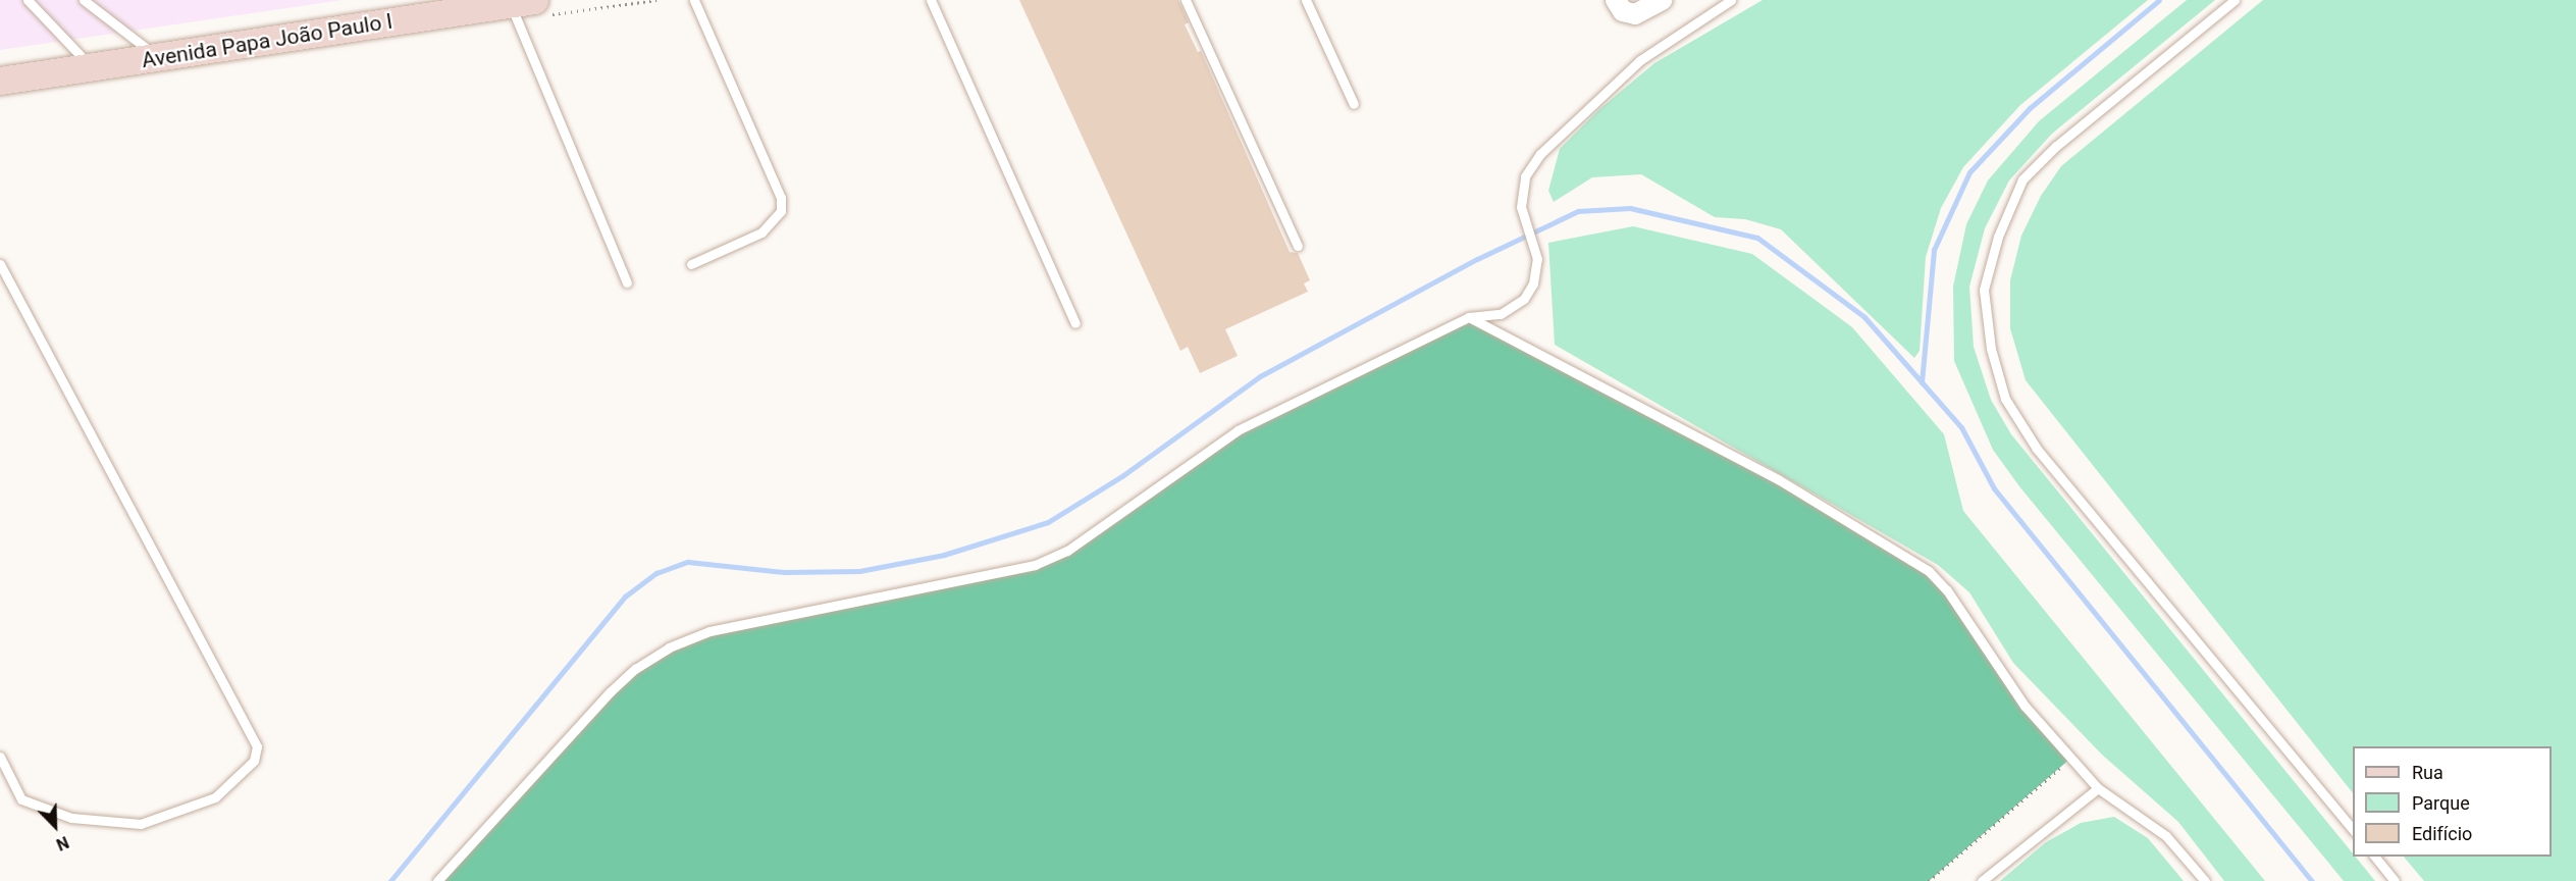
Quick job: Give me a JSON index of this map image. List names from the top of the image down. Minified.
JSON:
{"streets":{"main road":["Avenida Papa João Paulo I"]},"legend":["Rua","Parque","Edifício"],"north":"bottom right"}
